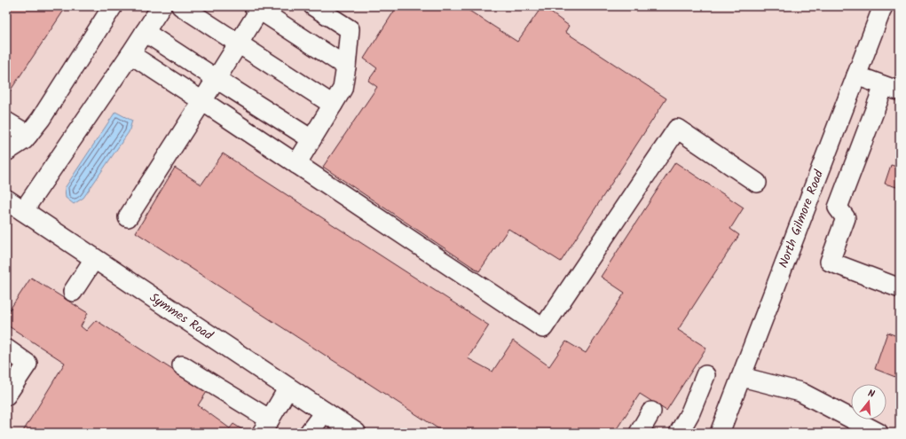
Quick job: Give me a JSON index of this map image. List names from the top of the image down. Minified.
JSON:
{"streets":{"main road":["Symmes Road"],"street":["North Gilmore Road"]},"north":"top"}
